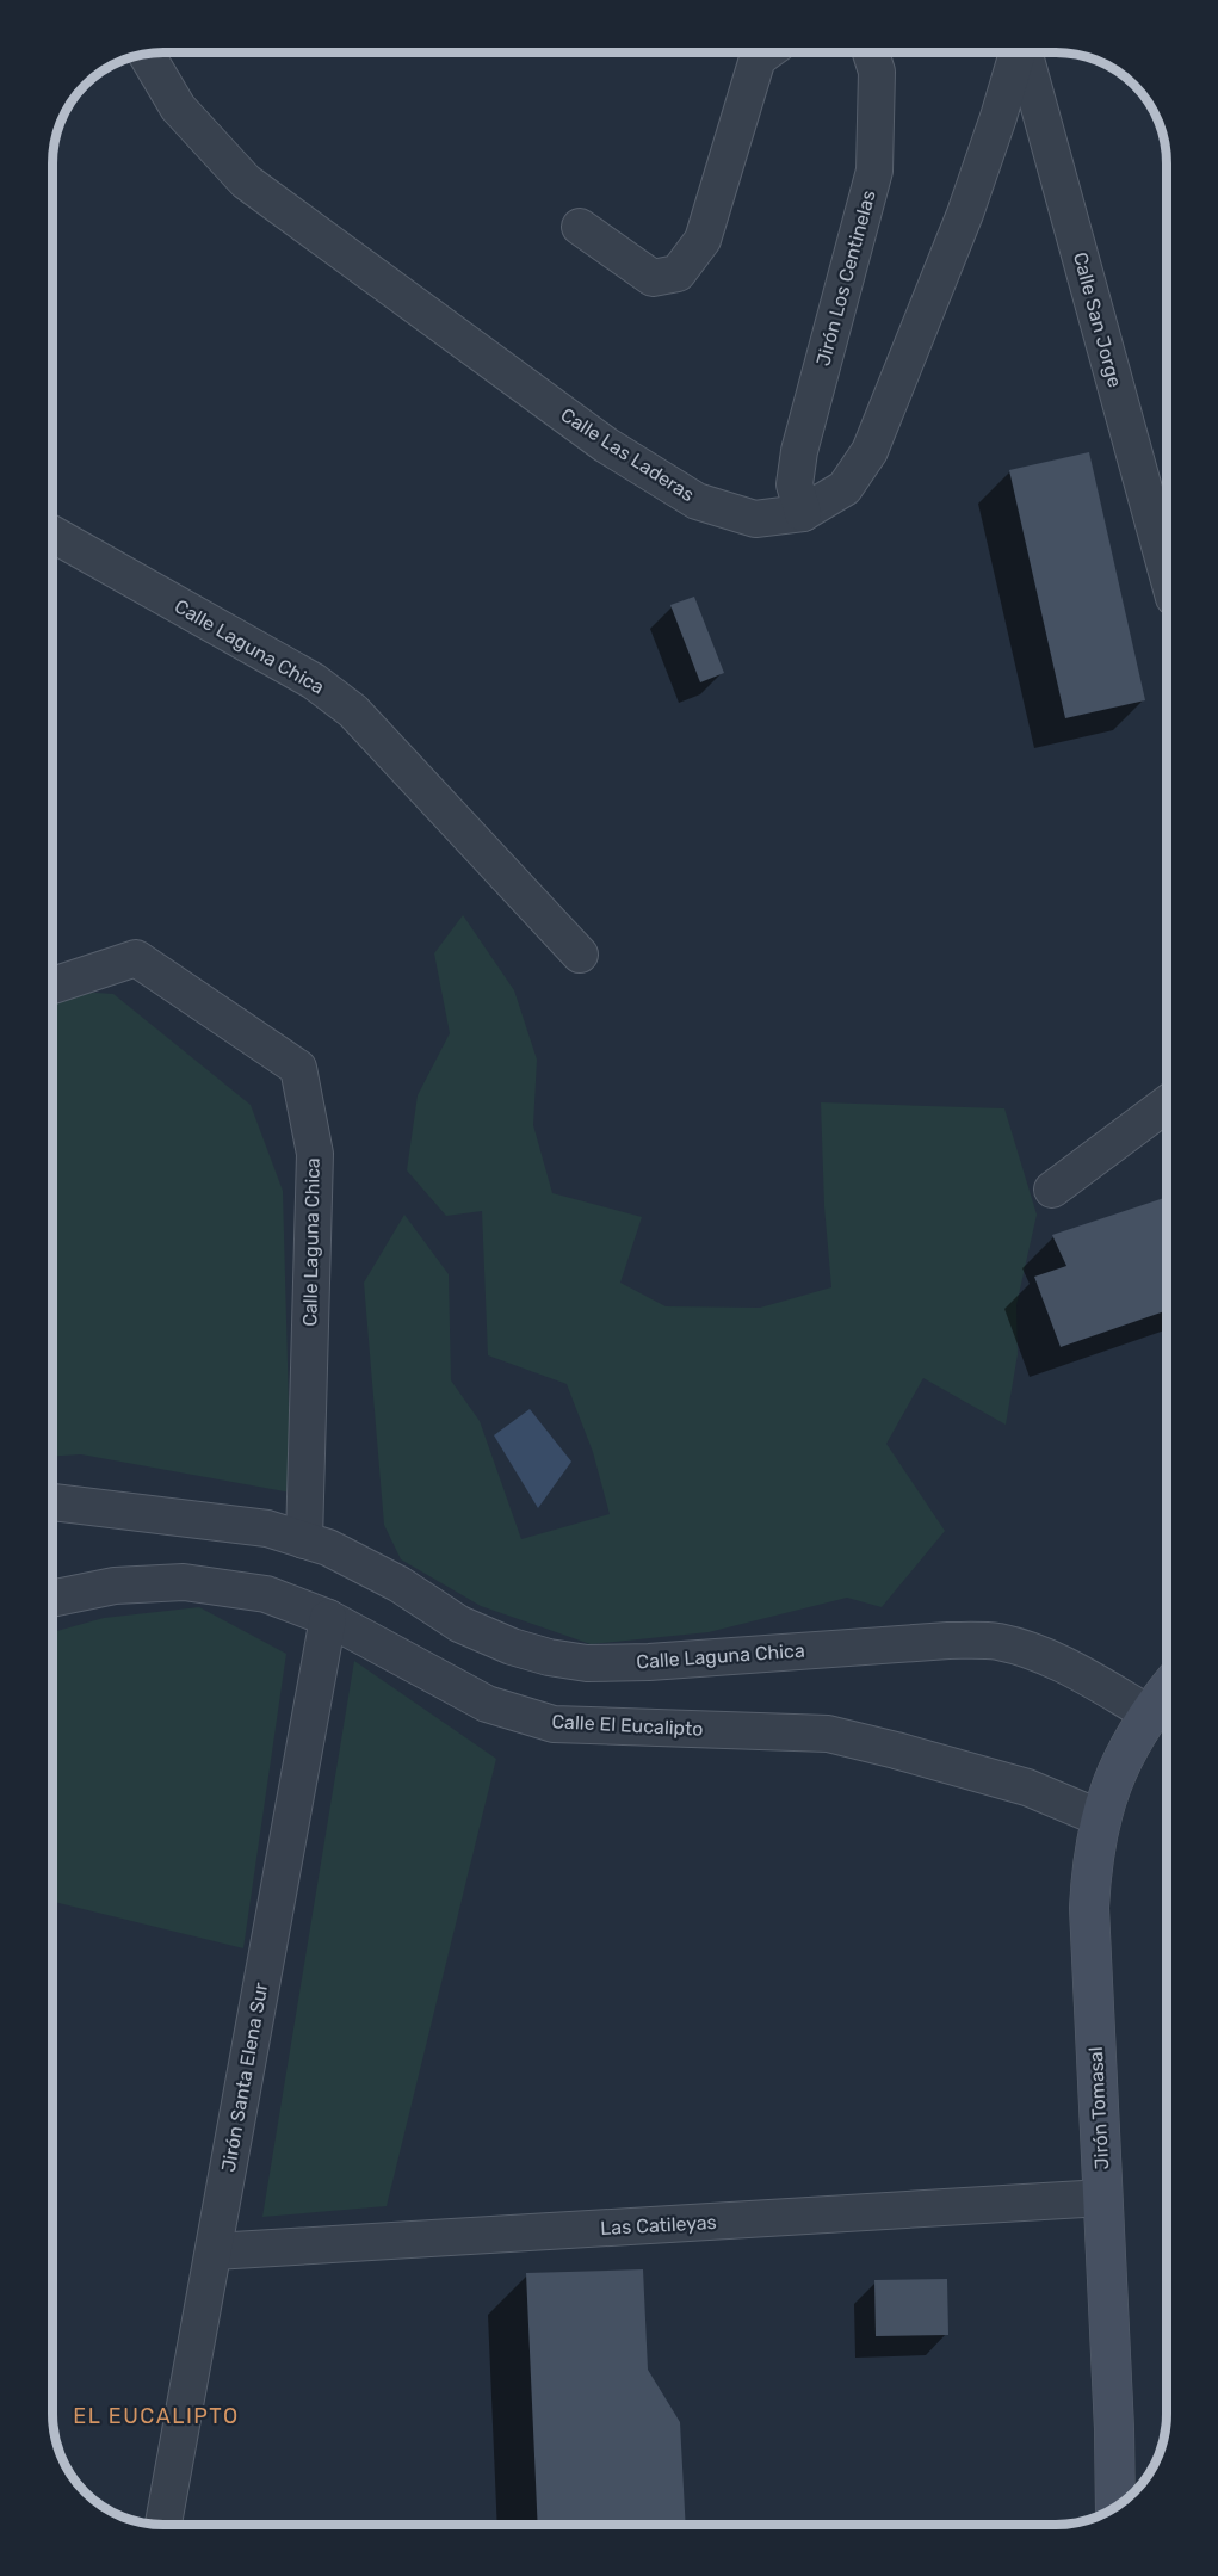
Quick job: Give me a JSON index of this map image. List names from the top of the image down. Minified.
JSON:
{"streets":{"street":["Jirón Los Centinelas","Calle San Jorge","Calle Las Laderas","Calle Laguna Chica","Calle El Eucalipto","Jirón Santa Elena Sur","Jirón Tomasal","Las Catileyas"]},"crossings":[["Jirón Los Centinelas","Calle Las Laderas"],["Calle Laguna Chica","Jirón Tomasal"],["Calle El Eucalipto","Jirón Santa Elena Sur"],["Calle El Eucalipto","Jirón Tomasal"],["Jirón Santa Elena Sur","Las Catileyas"],["Jirón Tomasal","Las Catileyas"]],"districts":["EL EUCALIPTO"]}
